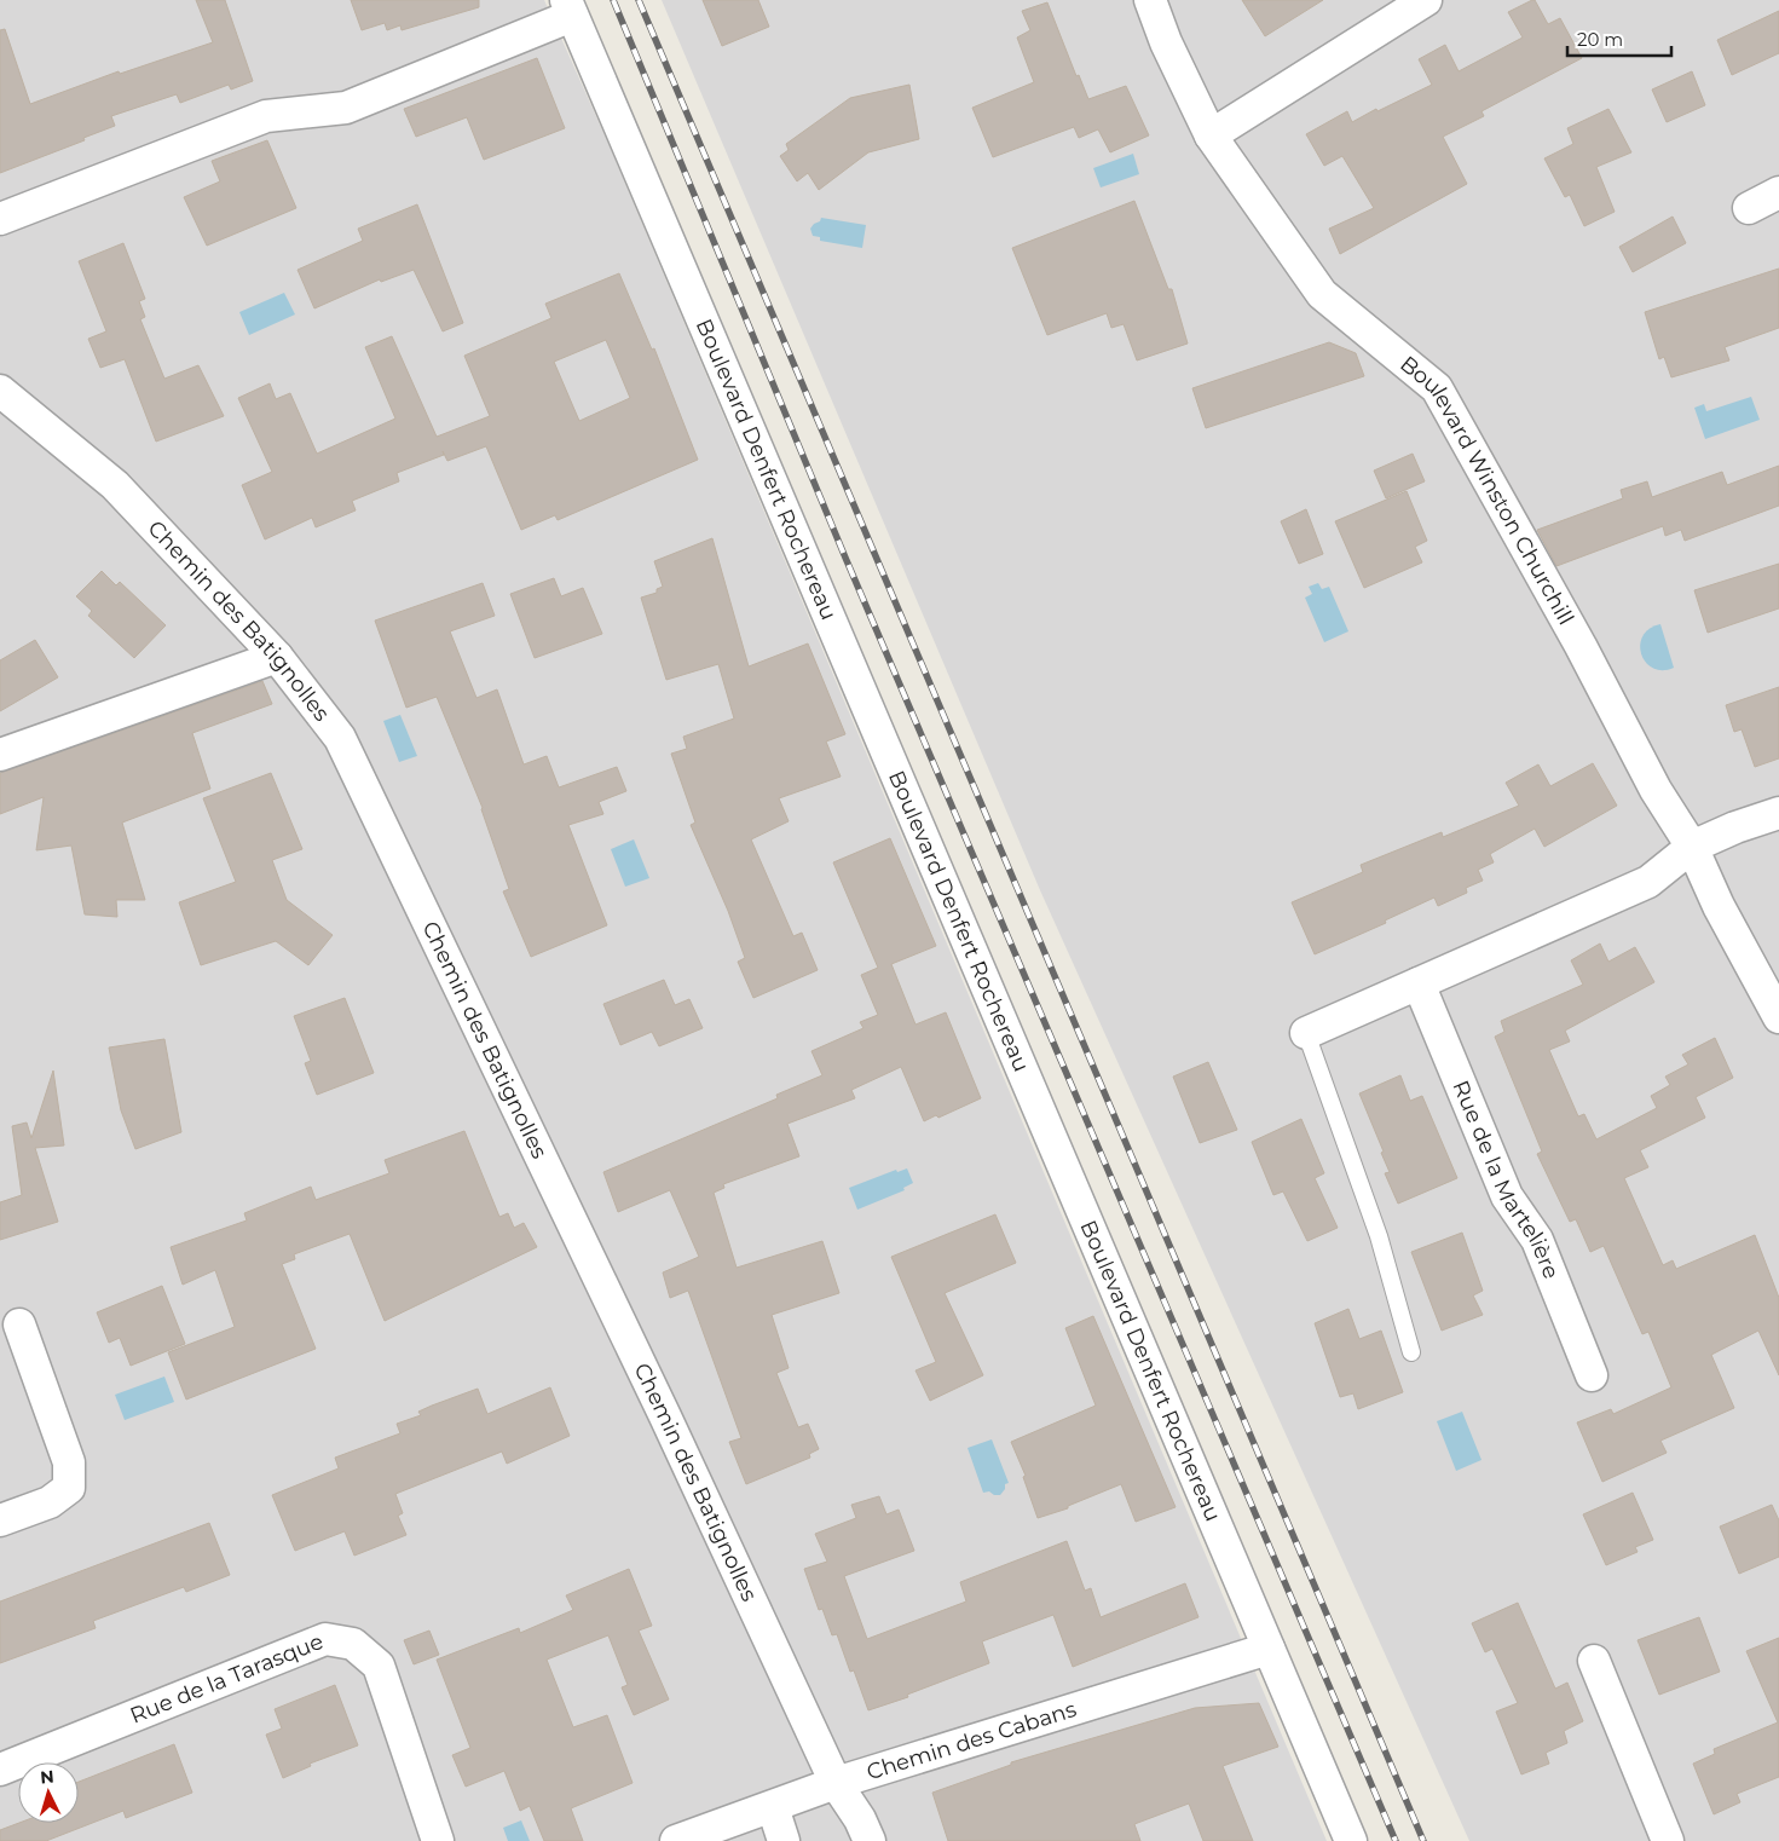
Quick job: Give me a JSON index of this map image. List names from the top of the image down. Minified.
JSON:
{"streets":{"street":["Boulevard Denfert Rochereau","Boulevard Winston Churchill","Chemin des Batignolles","Rue de la Martelière","Rue de la Tarasque","Chemin des Cabans"]},"crossings":[["Boulevard Denfert Rochereau","Chemin des Cabans"],["Chemin des Batignolles","Chemin des Cabans"]],"scale_bar":"20 m","north":"top"}
